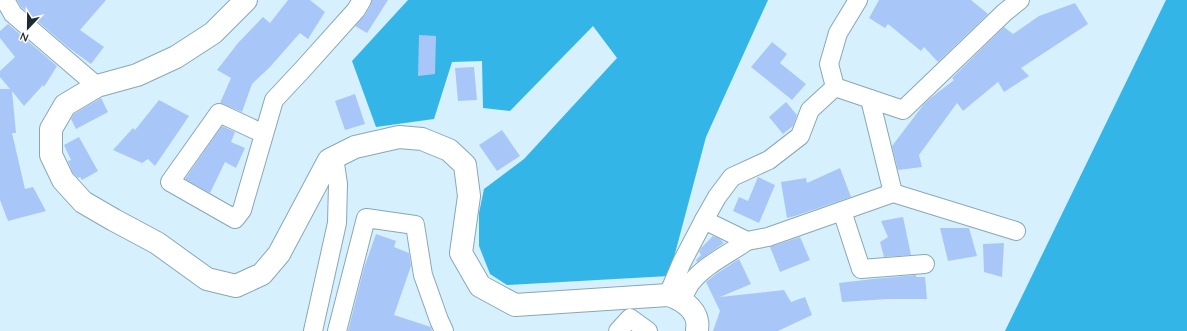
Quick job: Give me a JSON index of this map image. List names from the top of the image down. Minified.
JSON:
{"north":"bottom"}
